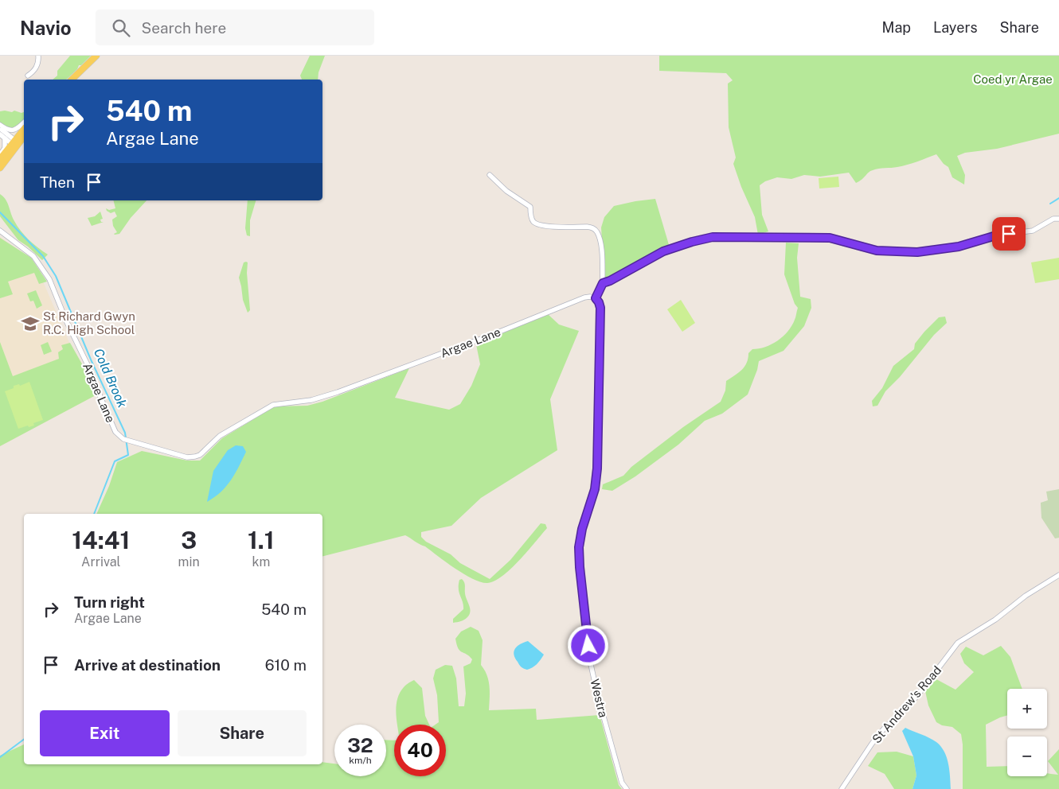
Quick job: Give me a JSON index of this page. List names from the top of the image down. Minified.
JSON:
{"streets":{"street":["Argae Lane","Westra","St Andrew's Road"]},"crossings":[["Argae Lane","Westra"]],"water":["Cold Brook"],"parks":["Coed yr Argae"],"places":{"school or university":["St Richard Gwyn R.C. High School"]},"page":{"header":"Navio","search":"Search here","nav":["Map","Layers","Share"],"turn":["540 m","Argae Lane"],"then":"Then","eta":["14:41","Arrival","3","min","1.1","km"],"list":[{"name":"Turn right","note":"Argae Lane","value":"540 m"},{"name":"Arrive at destination","value":"610 m"}],"map_buttons":["+","−"],"buttons":["Exit","Share"],"speed":"32 km/h","limit":"40"}}
